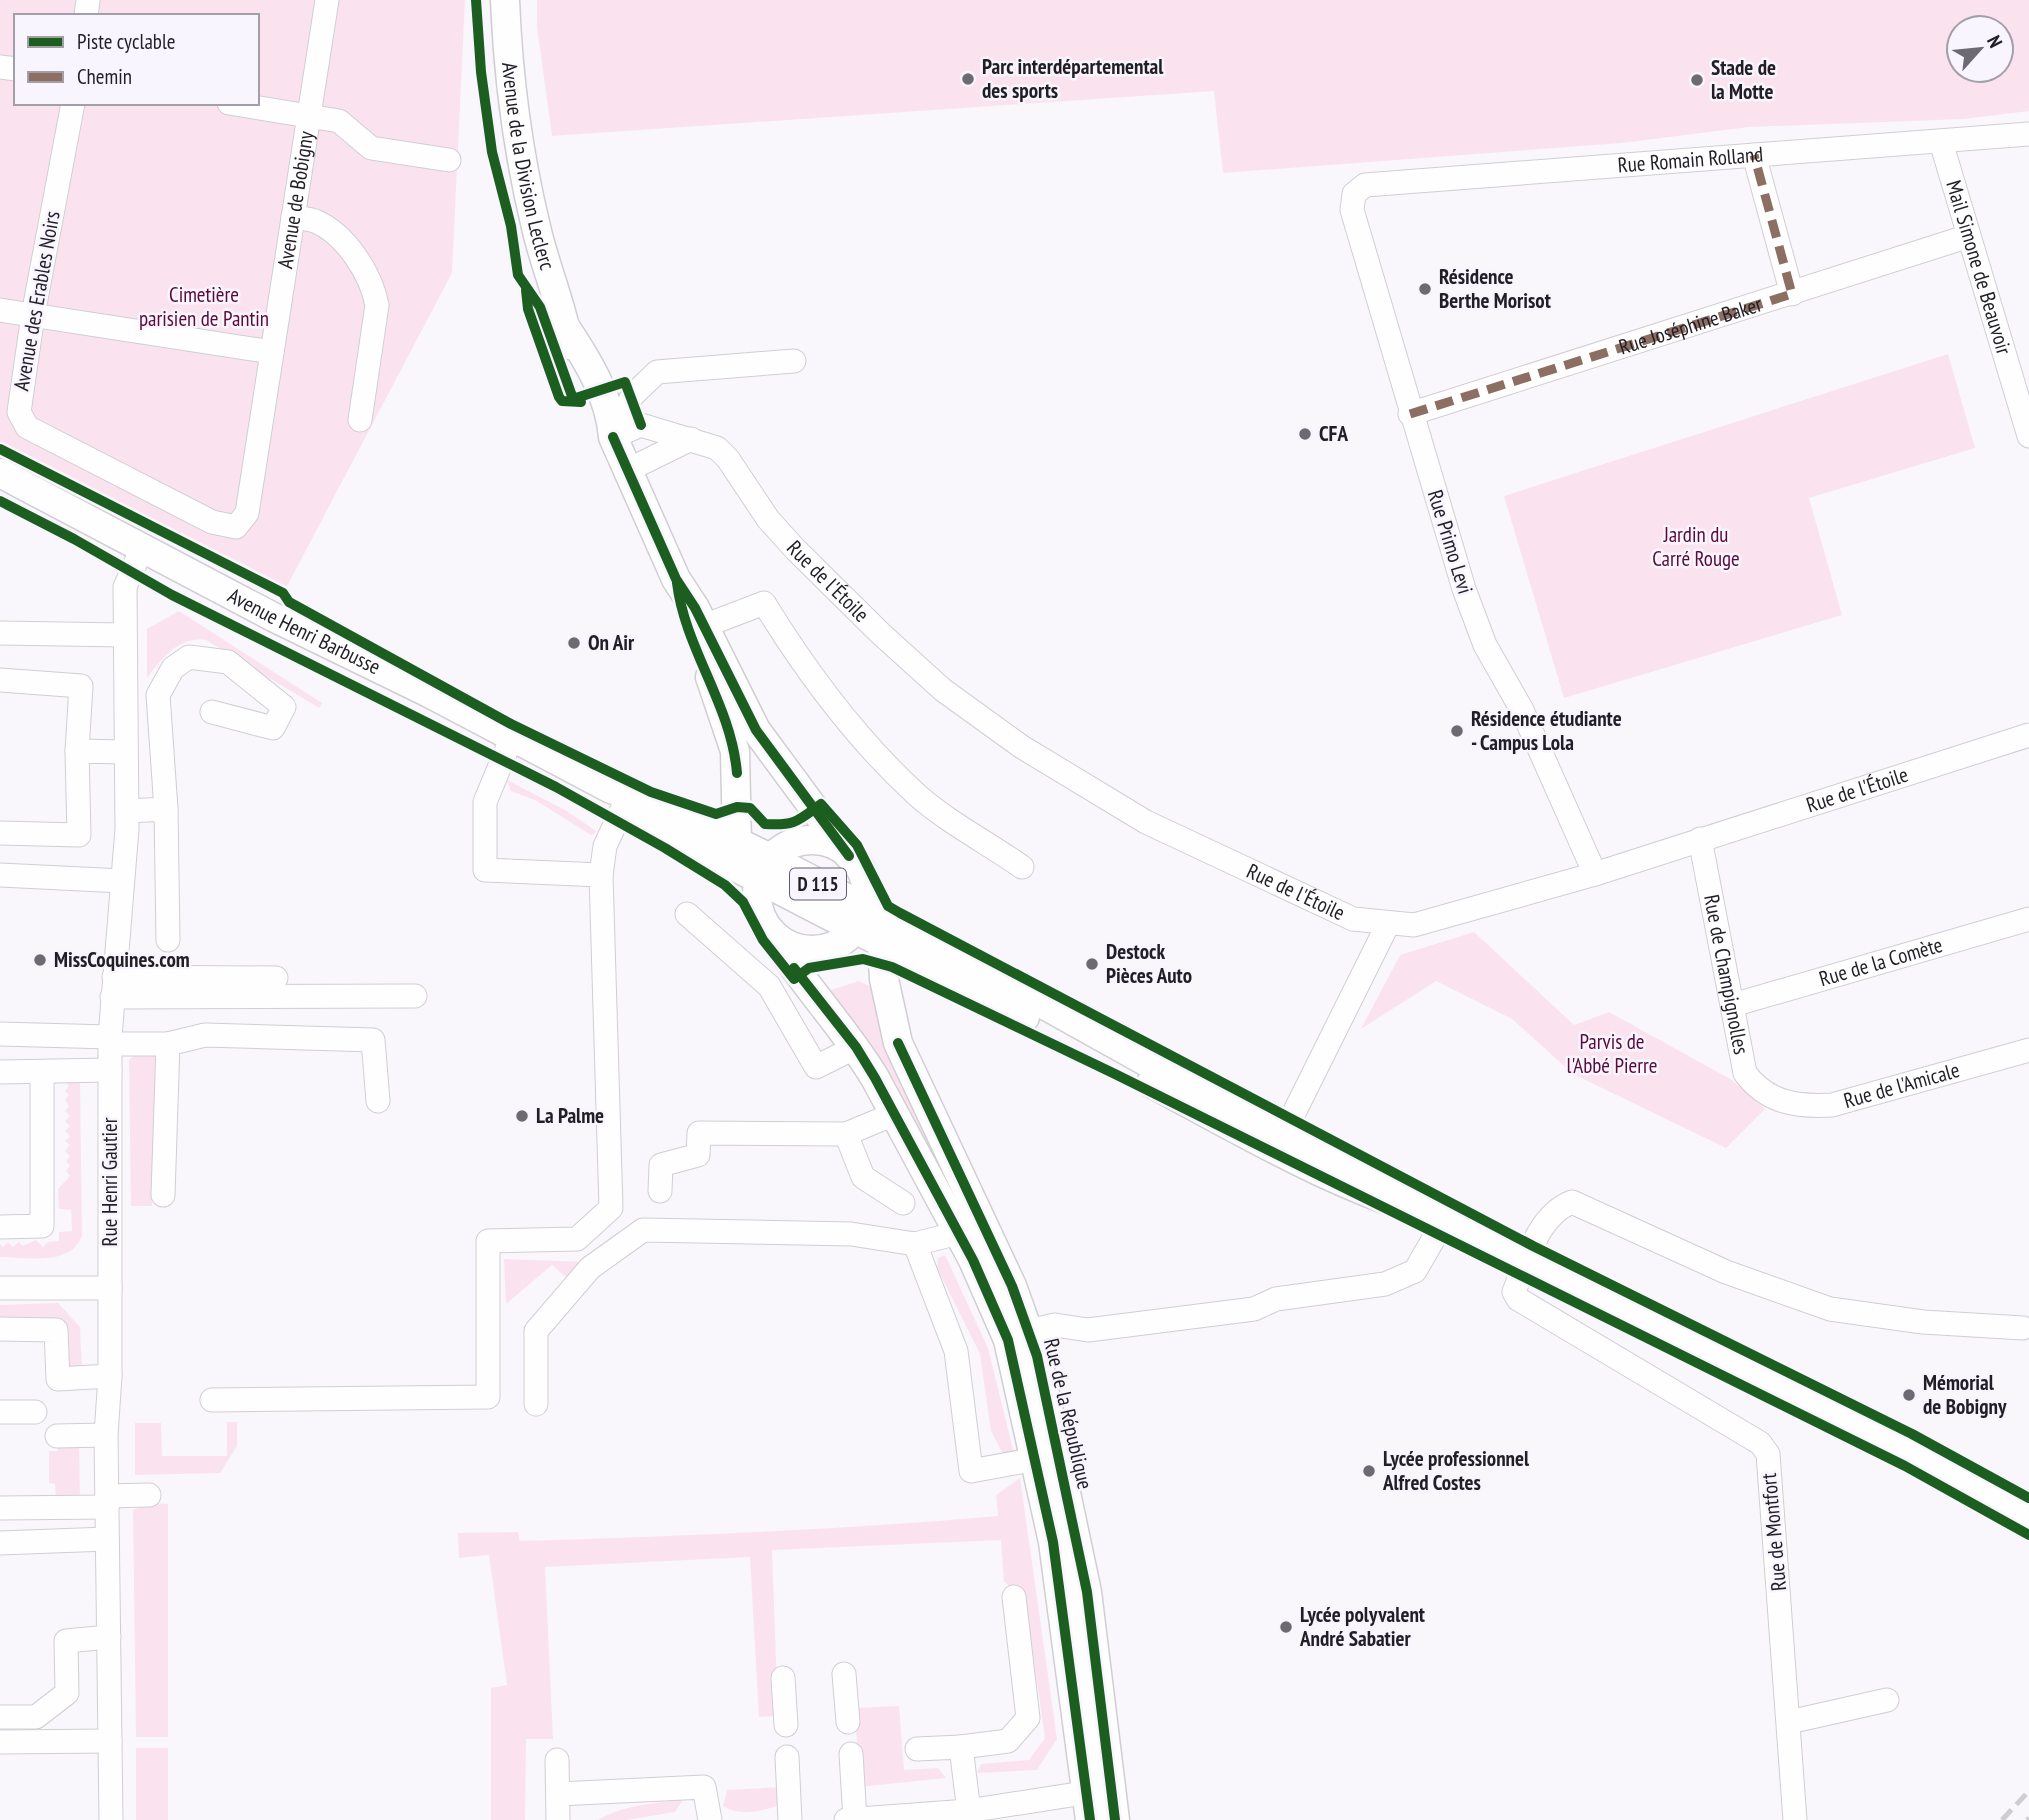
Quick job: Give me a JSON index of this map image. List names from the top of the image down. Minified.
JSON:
{"streets":{"main road":["Avenue de la Division Leclerc","Avenue Henri Barbusse","D 115","Rue de la République"],"street":["Rue Romain Rolland","Avenue de Bobigny","Mail Simone de Beauvoir","Avenue des Erables Noirs","Rue Joséphine Baker","Rue Primo Levi","Rue de l'Étoile","Rue de la Comète","Rue de Champignolles","Rue de l'Amicale","Rue Henri Gautier","Rue de Montfort"]},"crossings":[["Rue Romain Rolland","Mail Simone de Beauvoir"],["Rue Romain Rolland","Rue Primo Levi"],["Avenue de la Division Leclerc","Rue de l'Étoile"],["Avenue de la Division Leclerc","Avenue Henri Barbusse"],["Avenue de la Division Leclerc","Rue de la République"],["Avenue de Bobigny","Avenue des Erables Noirs"],["Mail Simone de Beauvoir","Rue Joséphine Baker"],["Rue Joséphine Baker","Rue Primo Levi"],["Rue Primo Levi","Rue de l'Étoile"],["Rue de l'Étoile","Rue de Champignolles"],["Avenue Henri Barbusse","Rue Henri Gautier"],["Avenue Henri Barbusse","Rue de la République"],["Avenue Henri Barbusse","Rue de Montfort"],["Rue de la Comète","Rue de Champignolles"],["Rue de Champignolles","Rue de l'Amicale"]],"parks":["Cimetière parisien de Pantin","Jardin du Carré Rouge","Parvis de l'Abbé Pierre"],"places":["Parc interdépartemental des sports","Stade de la Motte","Résidence Berthe Morisot","CFA","On Air","Résidence étudiante - Campus Lola","MissCoquines.com","Destock Pièces Auto","La Palme","Mémorial de Bobigny","Lycée professionnel Alfred Costes","Lycée polyvalent André Sabatier"],"legend":["Piste cyclable","Chemin"],"north":"top right"}
